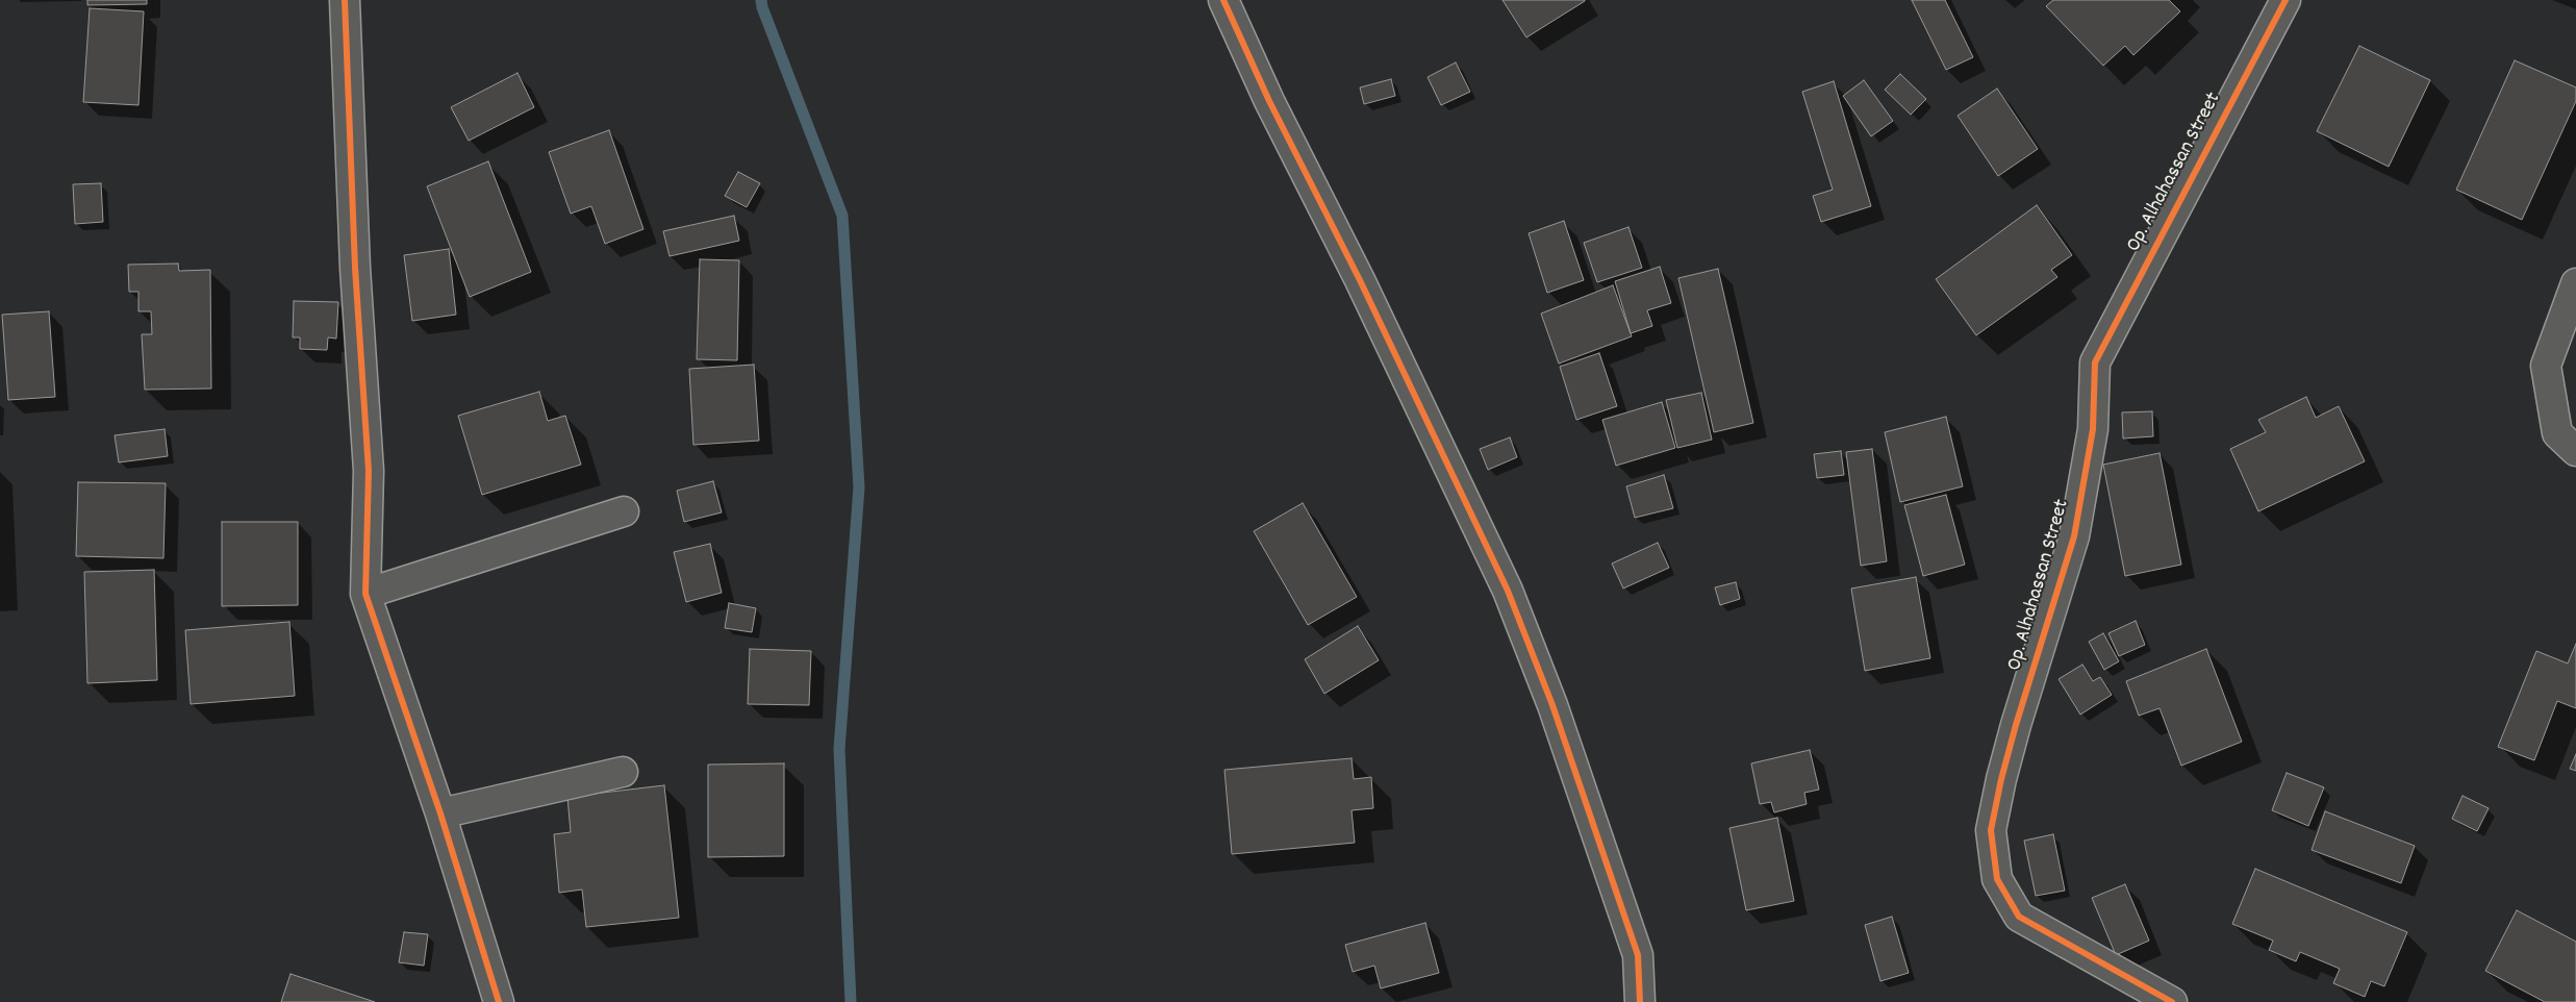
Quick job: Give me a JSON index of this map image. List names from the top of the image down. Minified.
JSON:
{"streets":{"street":["Op. Alhahassan Street"]}}
